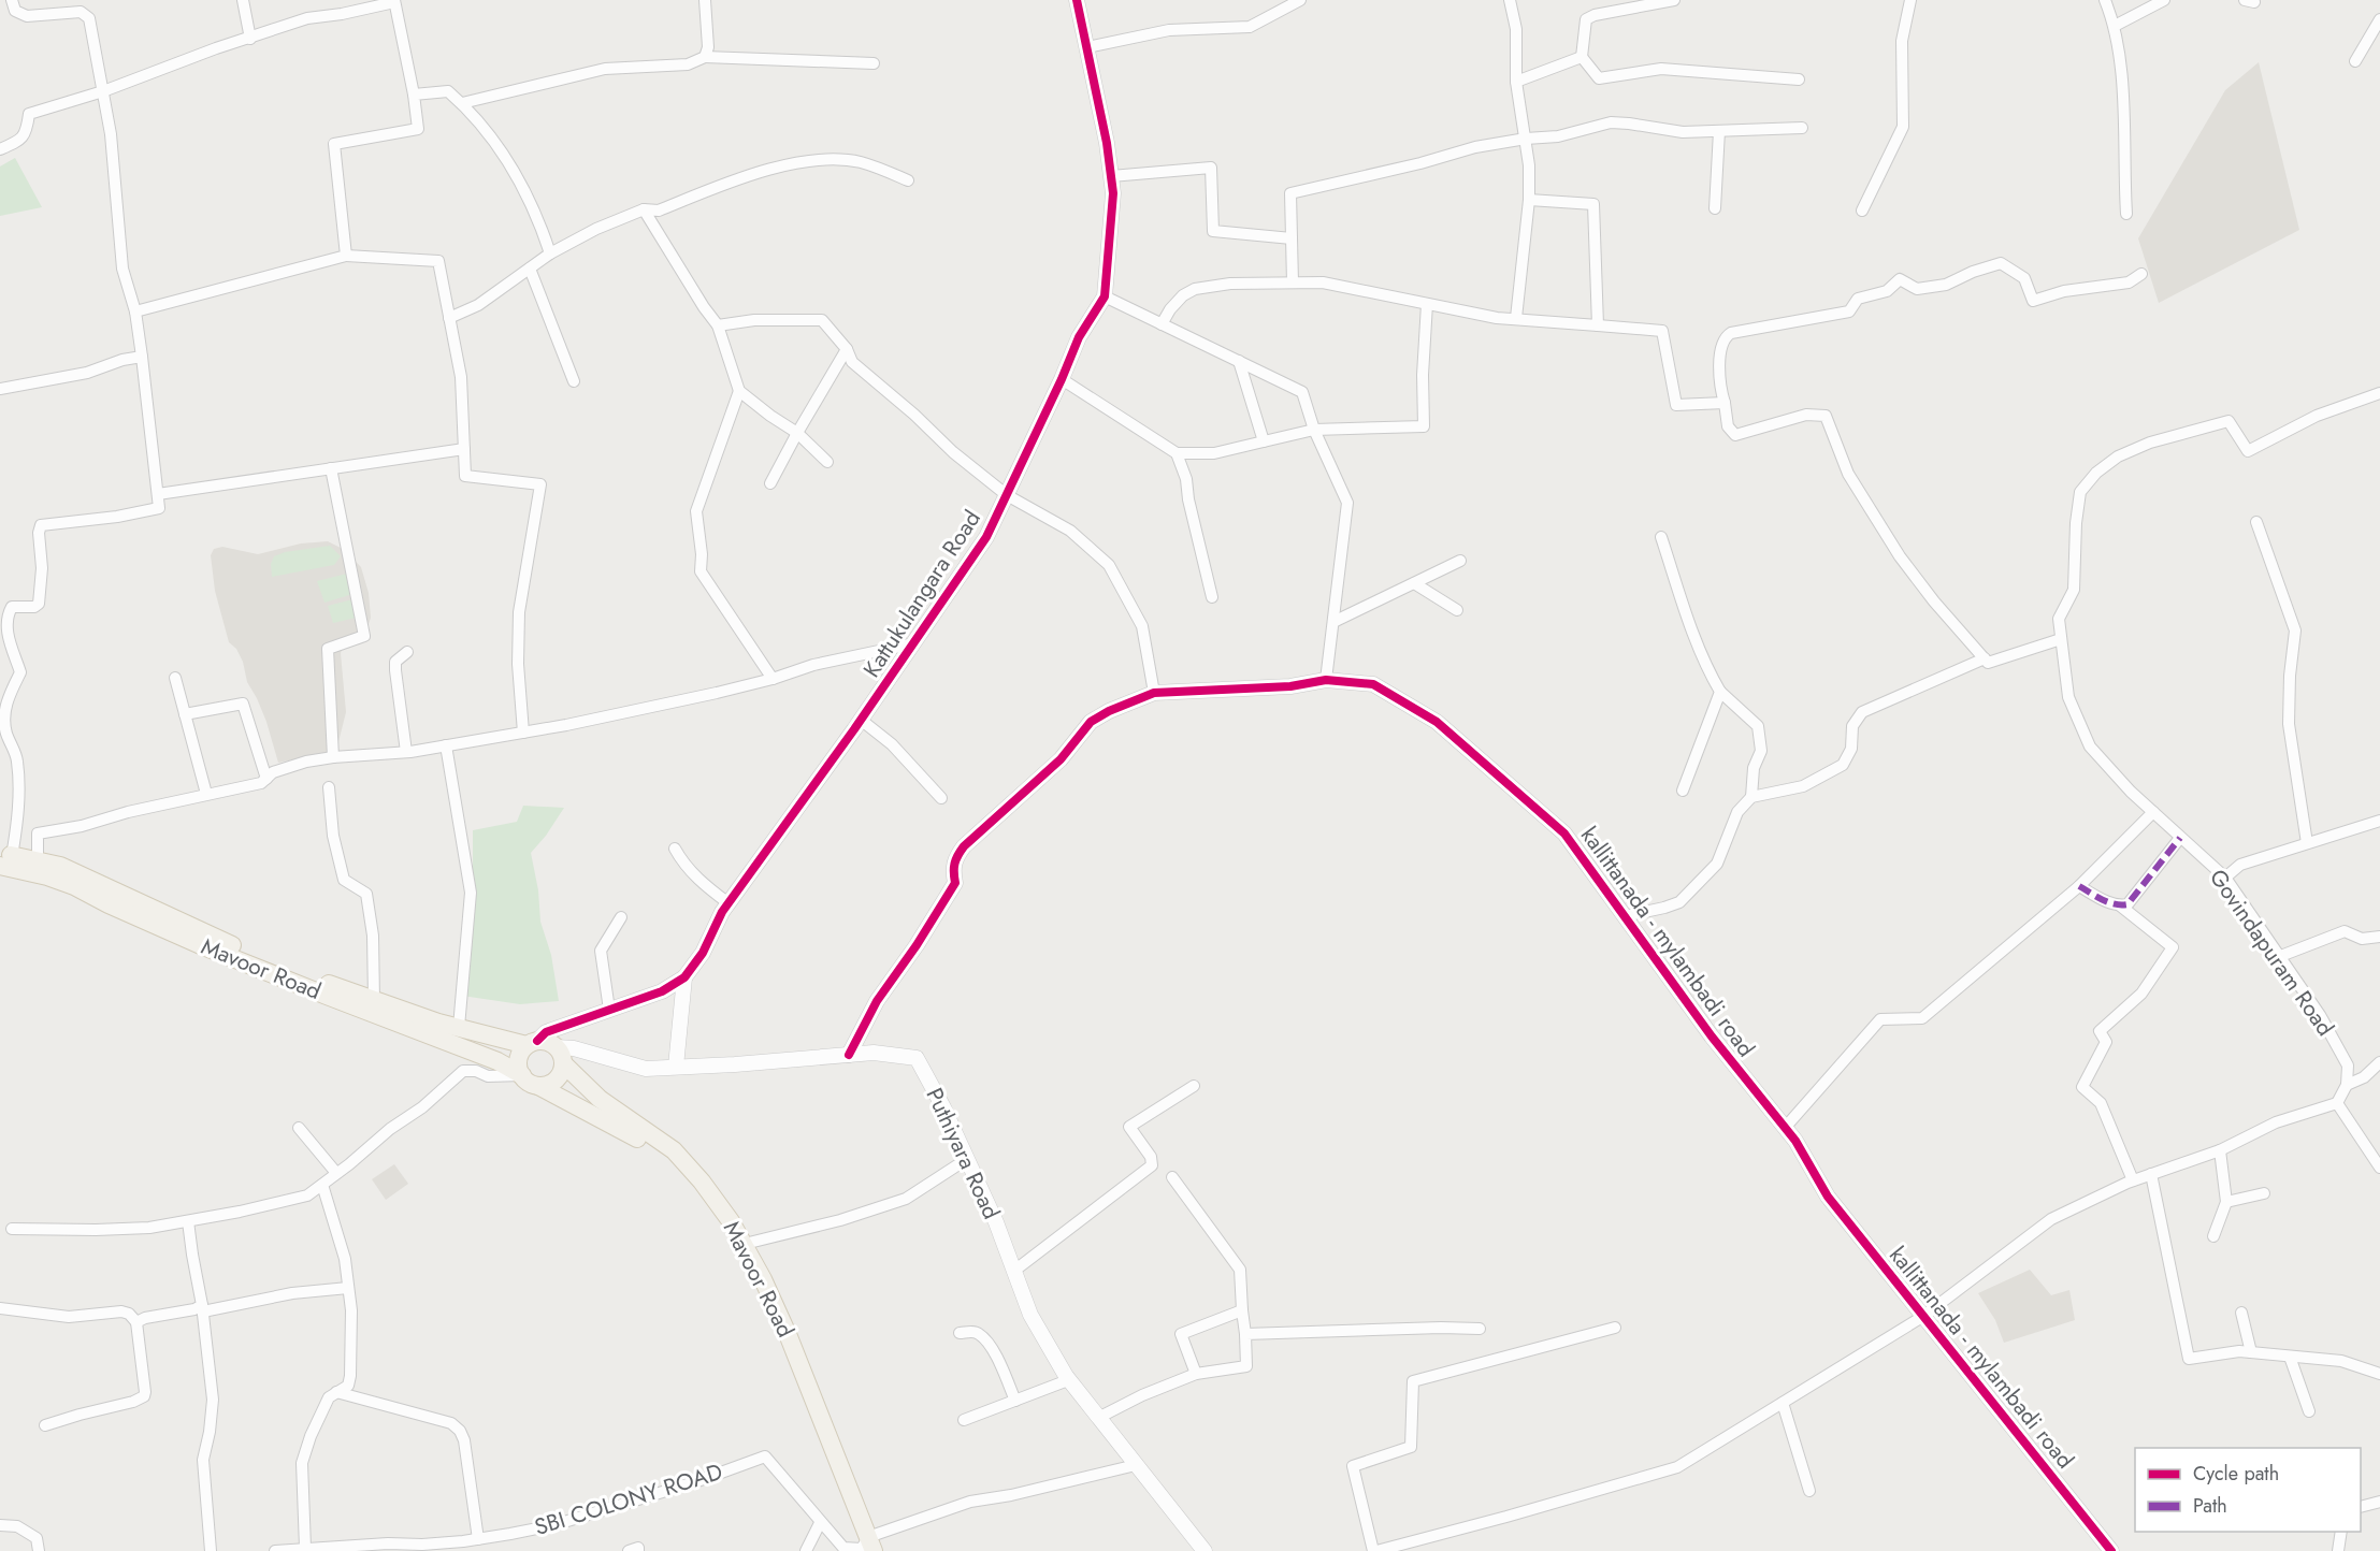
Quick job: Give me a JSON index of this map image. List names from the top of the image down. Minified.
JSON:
{"streets":{"main road":["Mavoor Road"],"street":["Kattukulangara Road","kallittanada - mylambadi road","Govindapuram Road","Puthiyara Road","SBI COLONY ROAD"]},"crossings":[["Kattukulangara Road","Mavoor Road"],["Kattukulangara Road","Puthiyara Road"],["kallittanada - mylambadi road","Puthiyara Road"],["Mavoor Road","Puthiyara Road"],["Mavoor Road","SBI COLONY ROAD"]],"legend":["Cycle path","Path"]}
